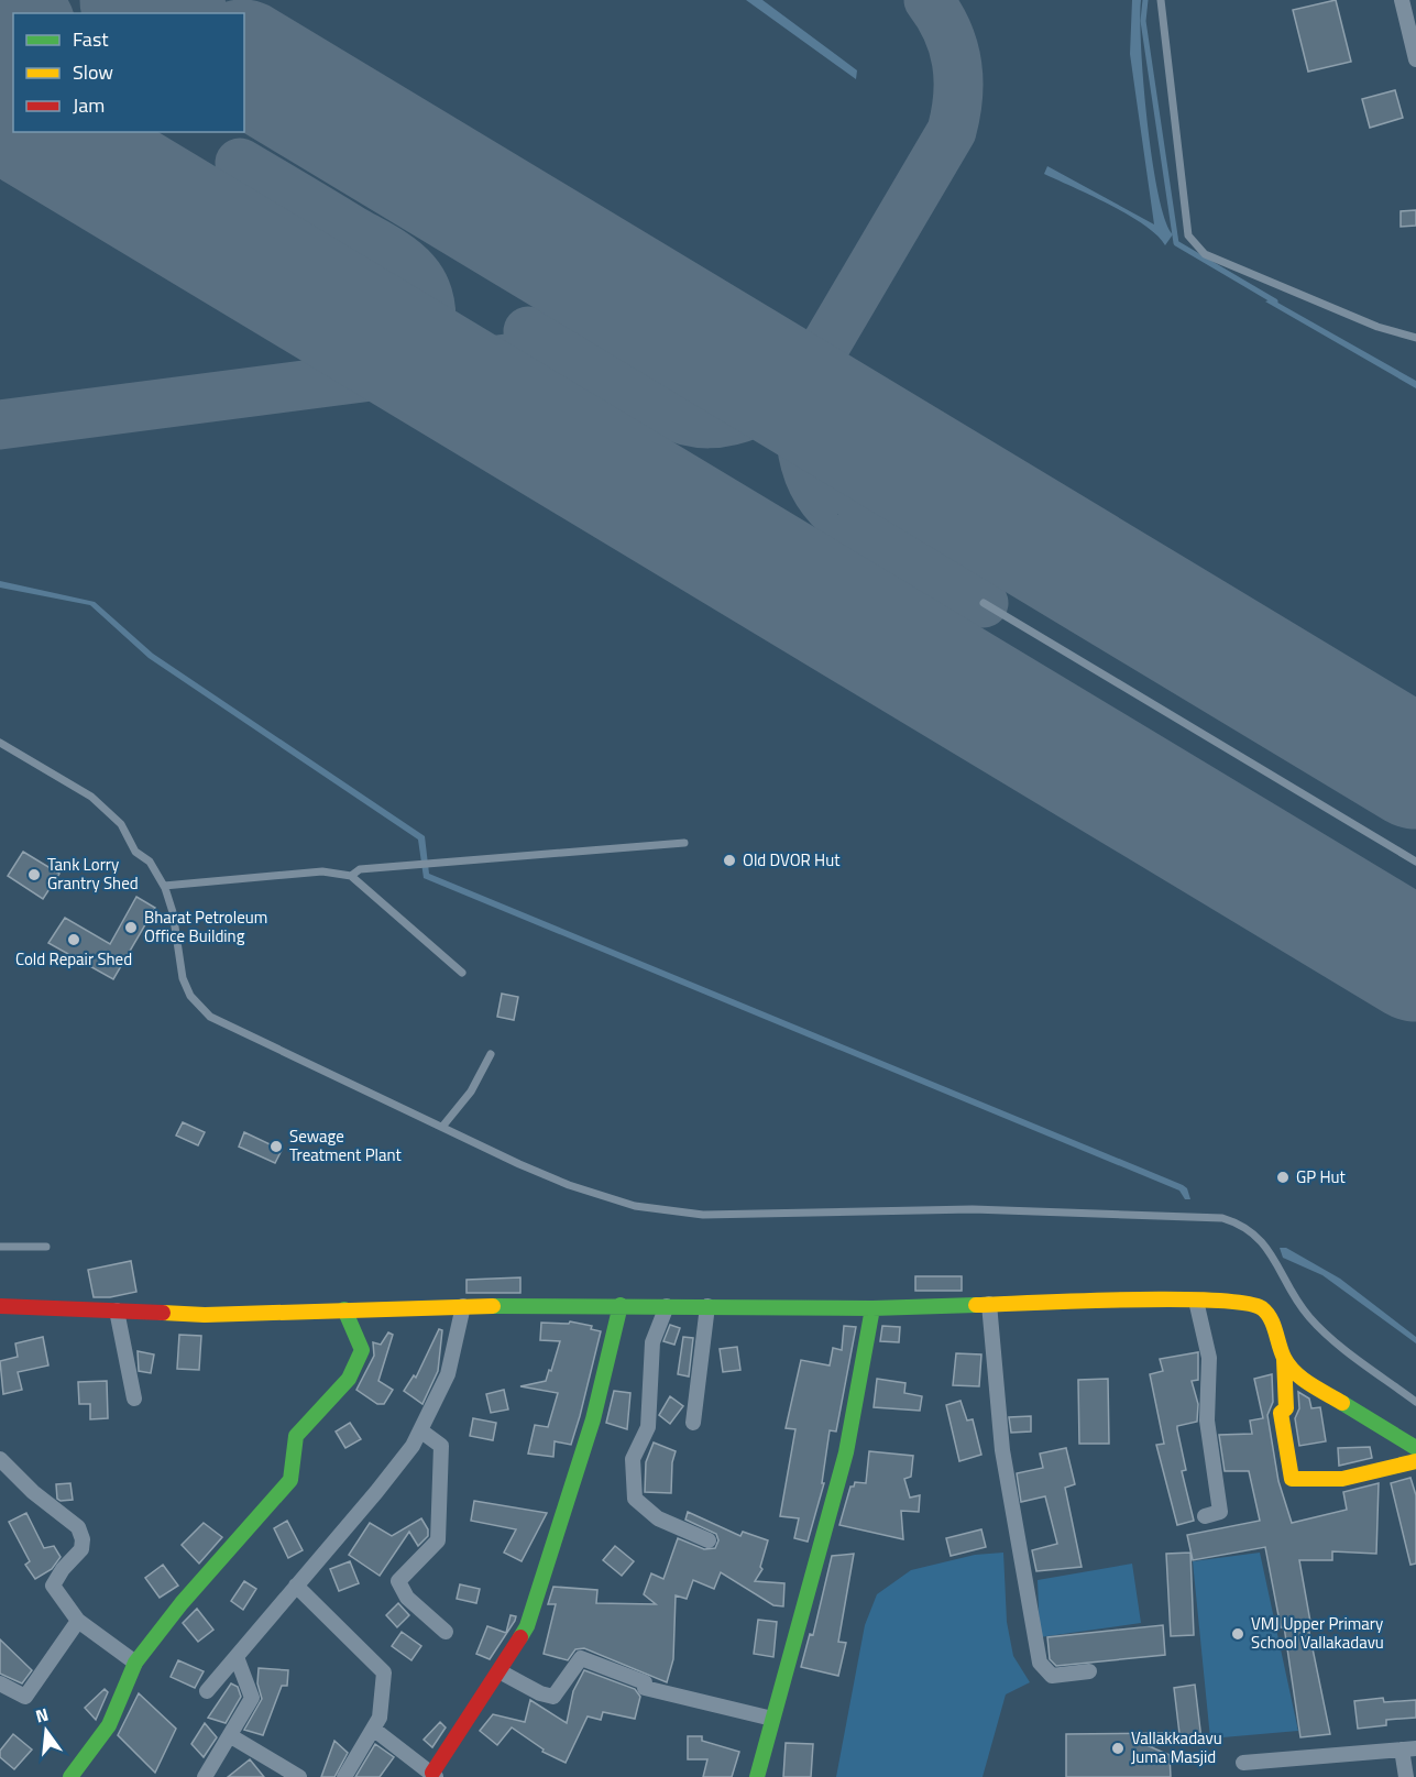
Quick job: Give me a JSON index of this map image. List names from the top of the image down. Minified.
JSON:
{"places":["Old DVOR Hut","Tank Lorry Grantry Shed","Bharat Petroleum Office Building","Cold Repair Shed","Sewage Treatment Plant","GP Hut","VMJ Upper Primary School Vallakadavu","Vallakkadavu Juma Masjid"],"legend":["Fast","Slow","Jam"],"north":"top"}
